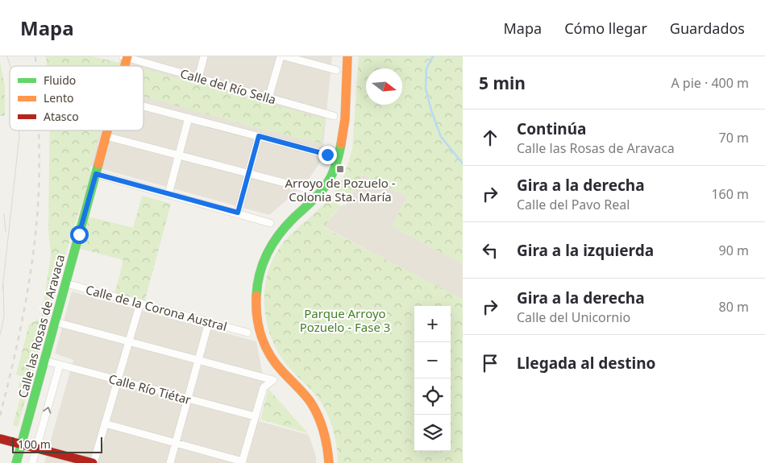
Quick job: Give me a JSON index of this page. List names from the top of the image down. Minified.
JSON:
{"streets":{"street":["Calle del Río Sella","Calle de la Corona Austral","Calle las Rosas de Aravaca","Calle Río Tiétar"]},"crossings":[["Calle de la Corona Austral","Calle las Rosas de Aravaca"],["Calle las Rosas de Aravaca","Calle Río Tiétar"]],"parks":["Parque Arroyo Pozuelo - Fase 3"],"places":{"transit":["Arroyo de Pozuelo - Colonia Sta. María"]},"legend":["Fluido","Lento","Atasco"],"scale_bar":"100 m","north":"right","page":{"header":"Mapa","nav":["Mapa","Cómo llegar","Guardados"],"heading":["5 min","A pie · 400 m"],"list":[["Continúa","Calle las Rosas de Aravaca","70 m"],["Gira a la derecha","Calle del Pavo Real","160 m"],["Gira a la izquierda","90 m"],["Gira a la derecha","Calle del Unicornio","80 m"],"Llegada al destino"],"map_buttons":["+","−"],"scale":"100 m"}}
